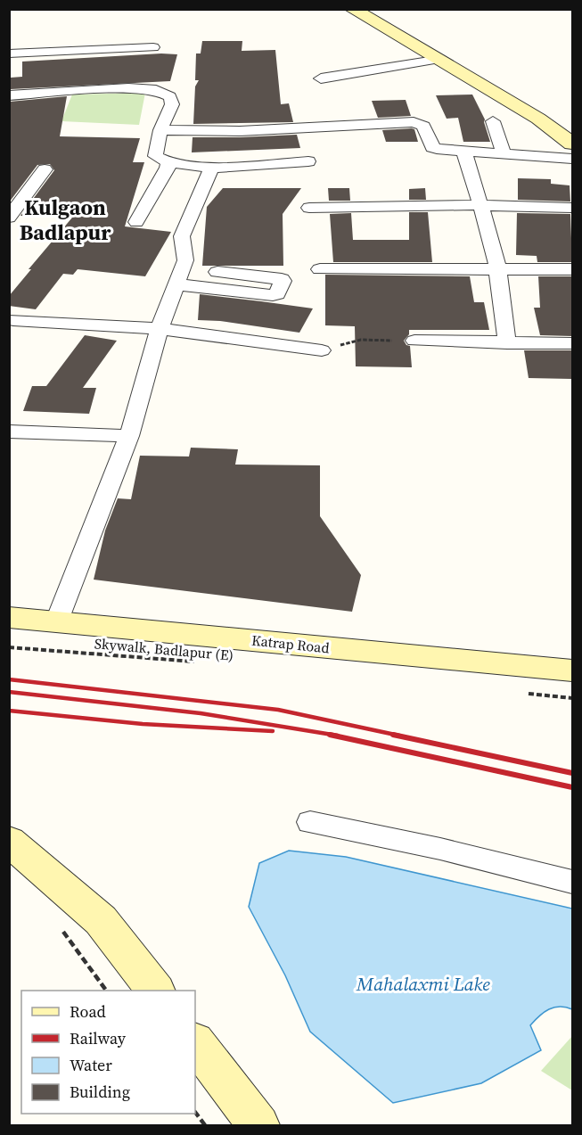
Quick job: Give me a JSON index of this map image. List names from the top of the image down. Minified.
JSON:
{"streets":{"street":["Katrap Road"],"path":["Skywalk, Badlapur (E)"]},"districts":["Kulgaon Badlapur"],"water":["Mahalaxmi Lake"],"legend":["Road","Railway","Water","Building"]}
